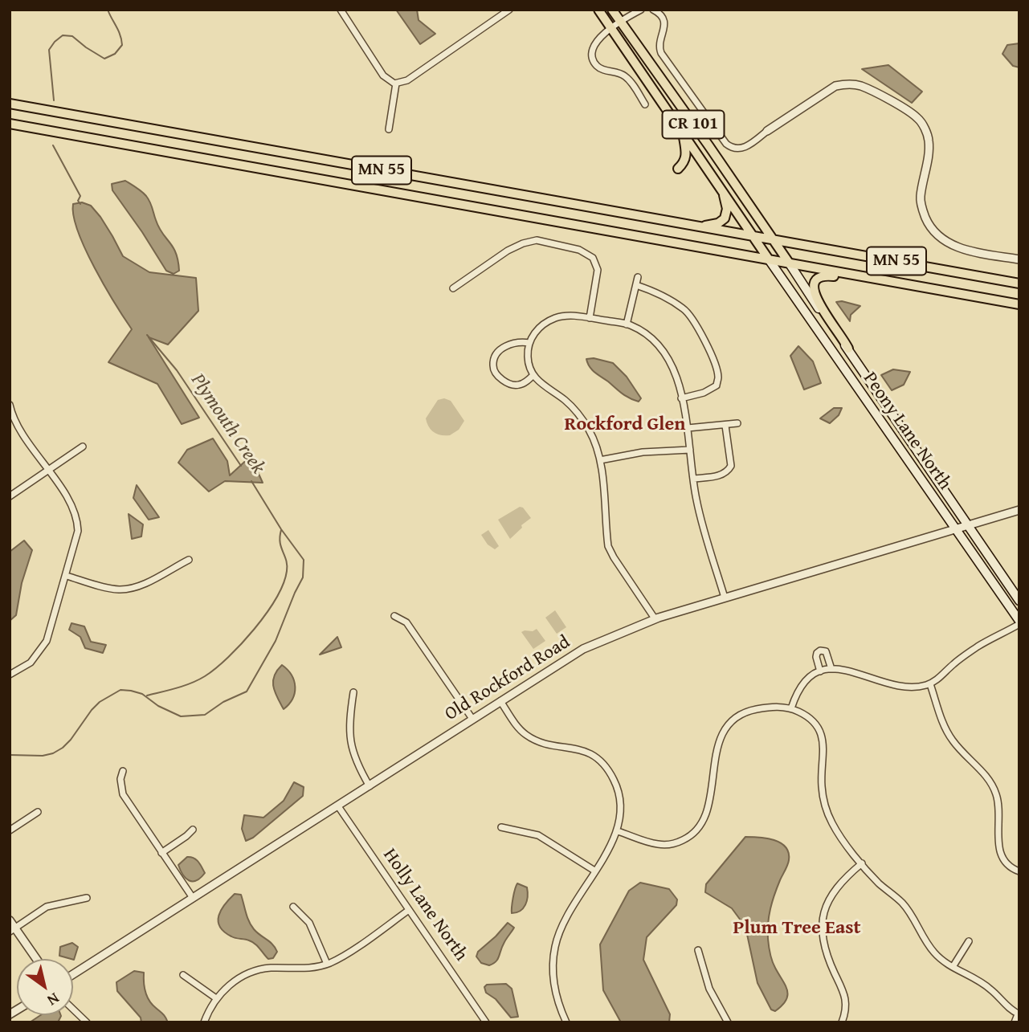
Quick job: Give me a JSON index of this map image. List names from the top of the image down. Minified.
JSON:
{"streets":{"main road":["CR 101","MN 55","Peony Lane North"],"street":["Old Rockford Road","Holly Lane North"]},"crossings":[["CR 101","MN 55"],["CR 101","Peony Lane North"],["MN 55","Peony Lane North"],["Peony Lane North","Old Rockford Road"],["Old Rockford Road","Holly Lane North"]],"districts":["Rockford Glen","Plum Tree East"],"water":["Plymouth Creek"],"north":"bottom right"}
